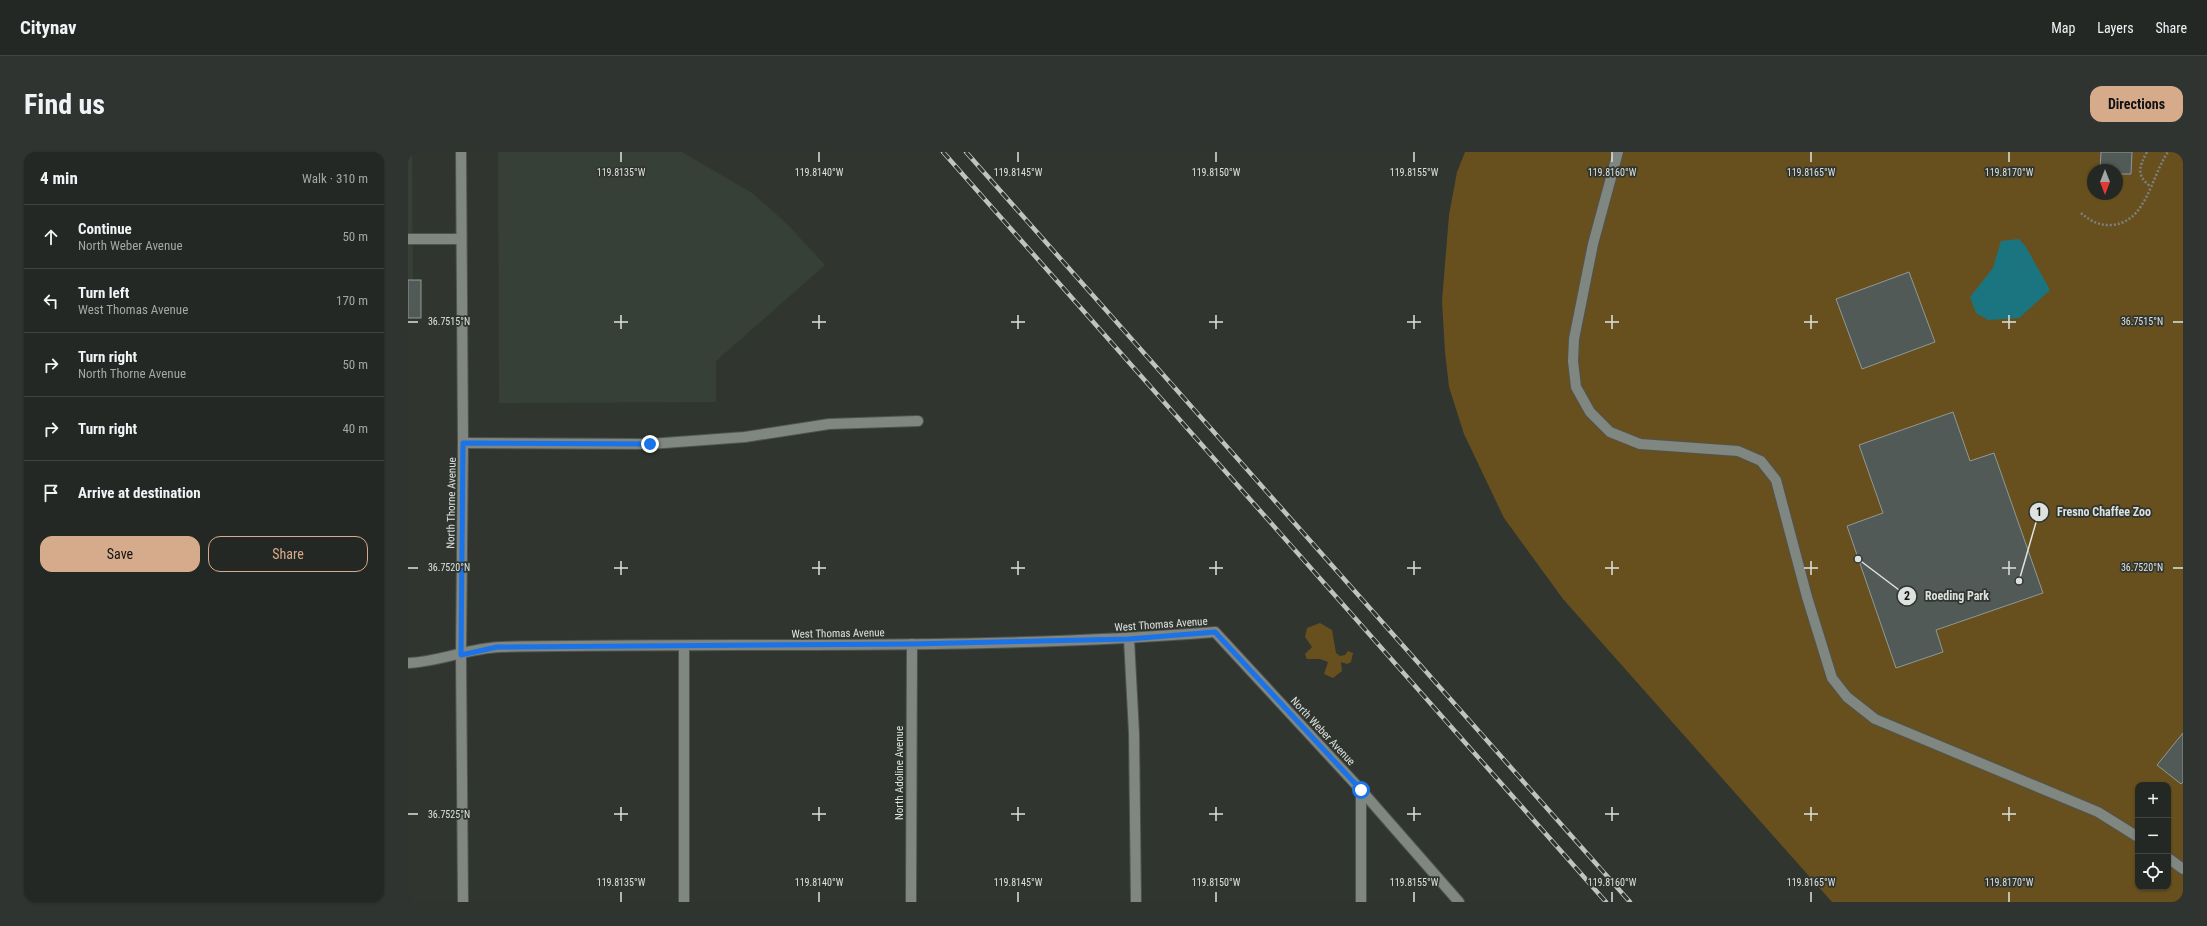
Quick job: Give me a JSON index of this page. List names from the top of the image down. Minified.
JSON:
{"streets":{"street":["North Thorne Avenue","West Thomas Avenue","North Weber Avenue","North Adoline Avenue"]},"crossings":[["North Thorne Avenue","West Thomas Avenue"],["West Thomas Avenue","North Weber Avenue"],["West Thomas Avenue","North Adoline Avenue"]],"places":["Roeding Park","Fresno Chaffee Zoo"],"north":"bottom","page":{"header":"Citynav","nav":["Map","Layers","Share"],"buttons":["Directions",["Save","Share"]],"title":"Find us","heading":["4 min","Walk · 310 m"],"list":[["Continue","North Weber Avenue","50 m"],["Turn left","West Thomas Avenue","170 m"],["Turn right","North Thorne Avenue","50 m"],["Turn right","40 m"],"Arrive at destination"],"map_buttons":["+","−"]},"coordinates":["119.8135°W","119.8140°W","119.8145°W","119.8150°W","119.8155°W","119.8160°W","119.8165°W","119.8170°W","36.7515°N","36.7520°N","36.7525°N"]}
